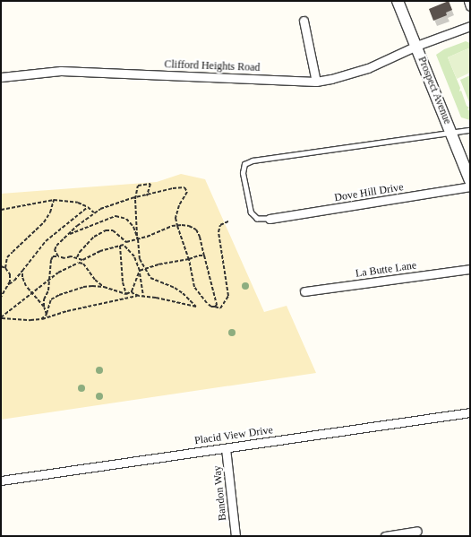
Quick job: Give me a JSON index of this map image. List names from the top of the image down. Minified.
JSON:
{"streets":{"street":["Clifford Heights Road","Prospect Avenue","Dove Hill Drive","La Butte Lane","Placid View Drive","Bandon Way"]},"crossings":[["Clifford Heights Road","Prospect Avenue"],["Placid View Drive","Bandon Way"]]}
